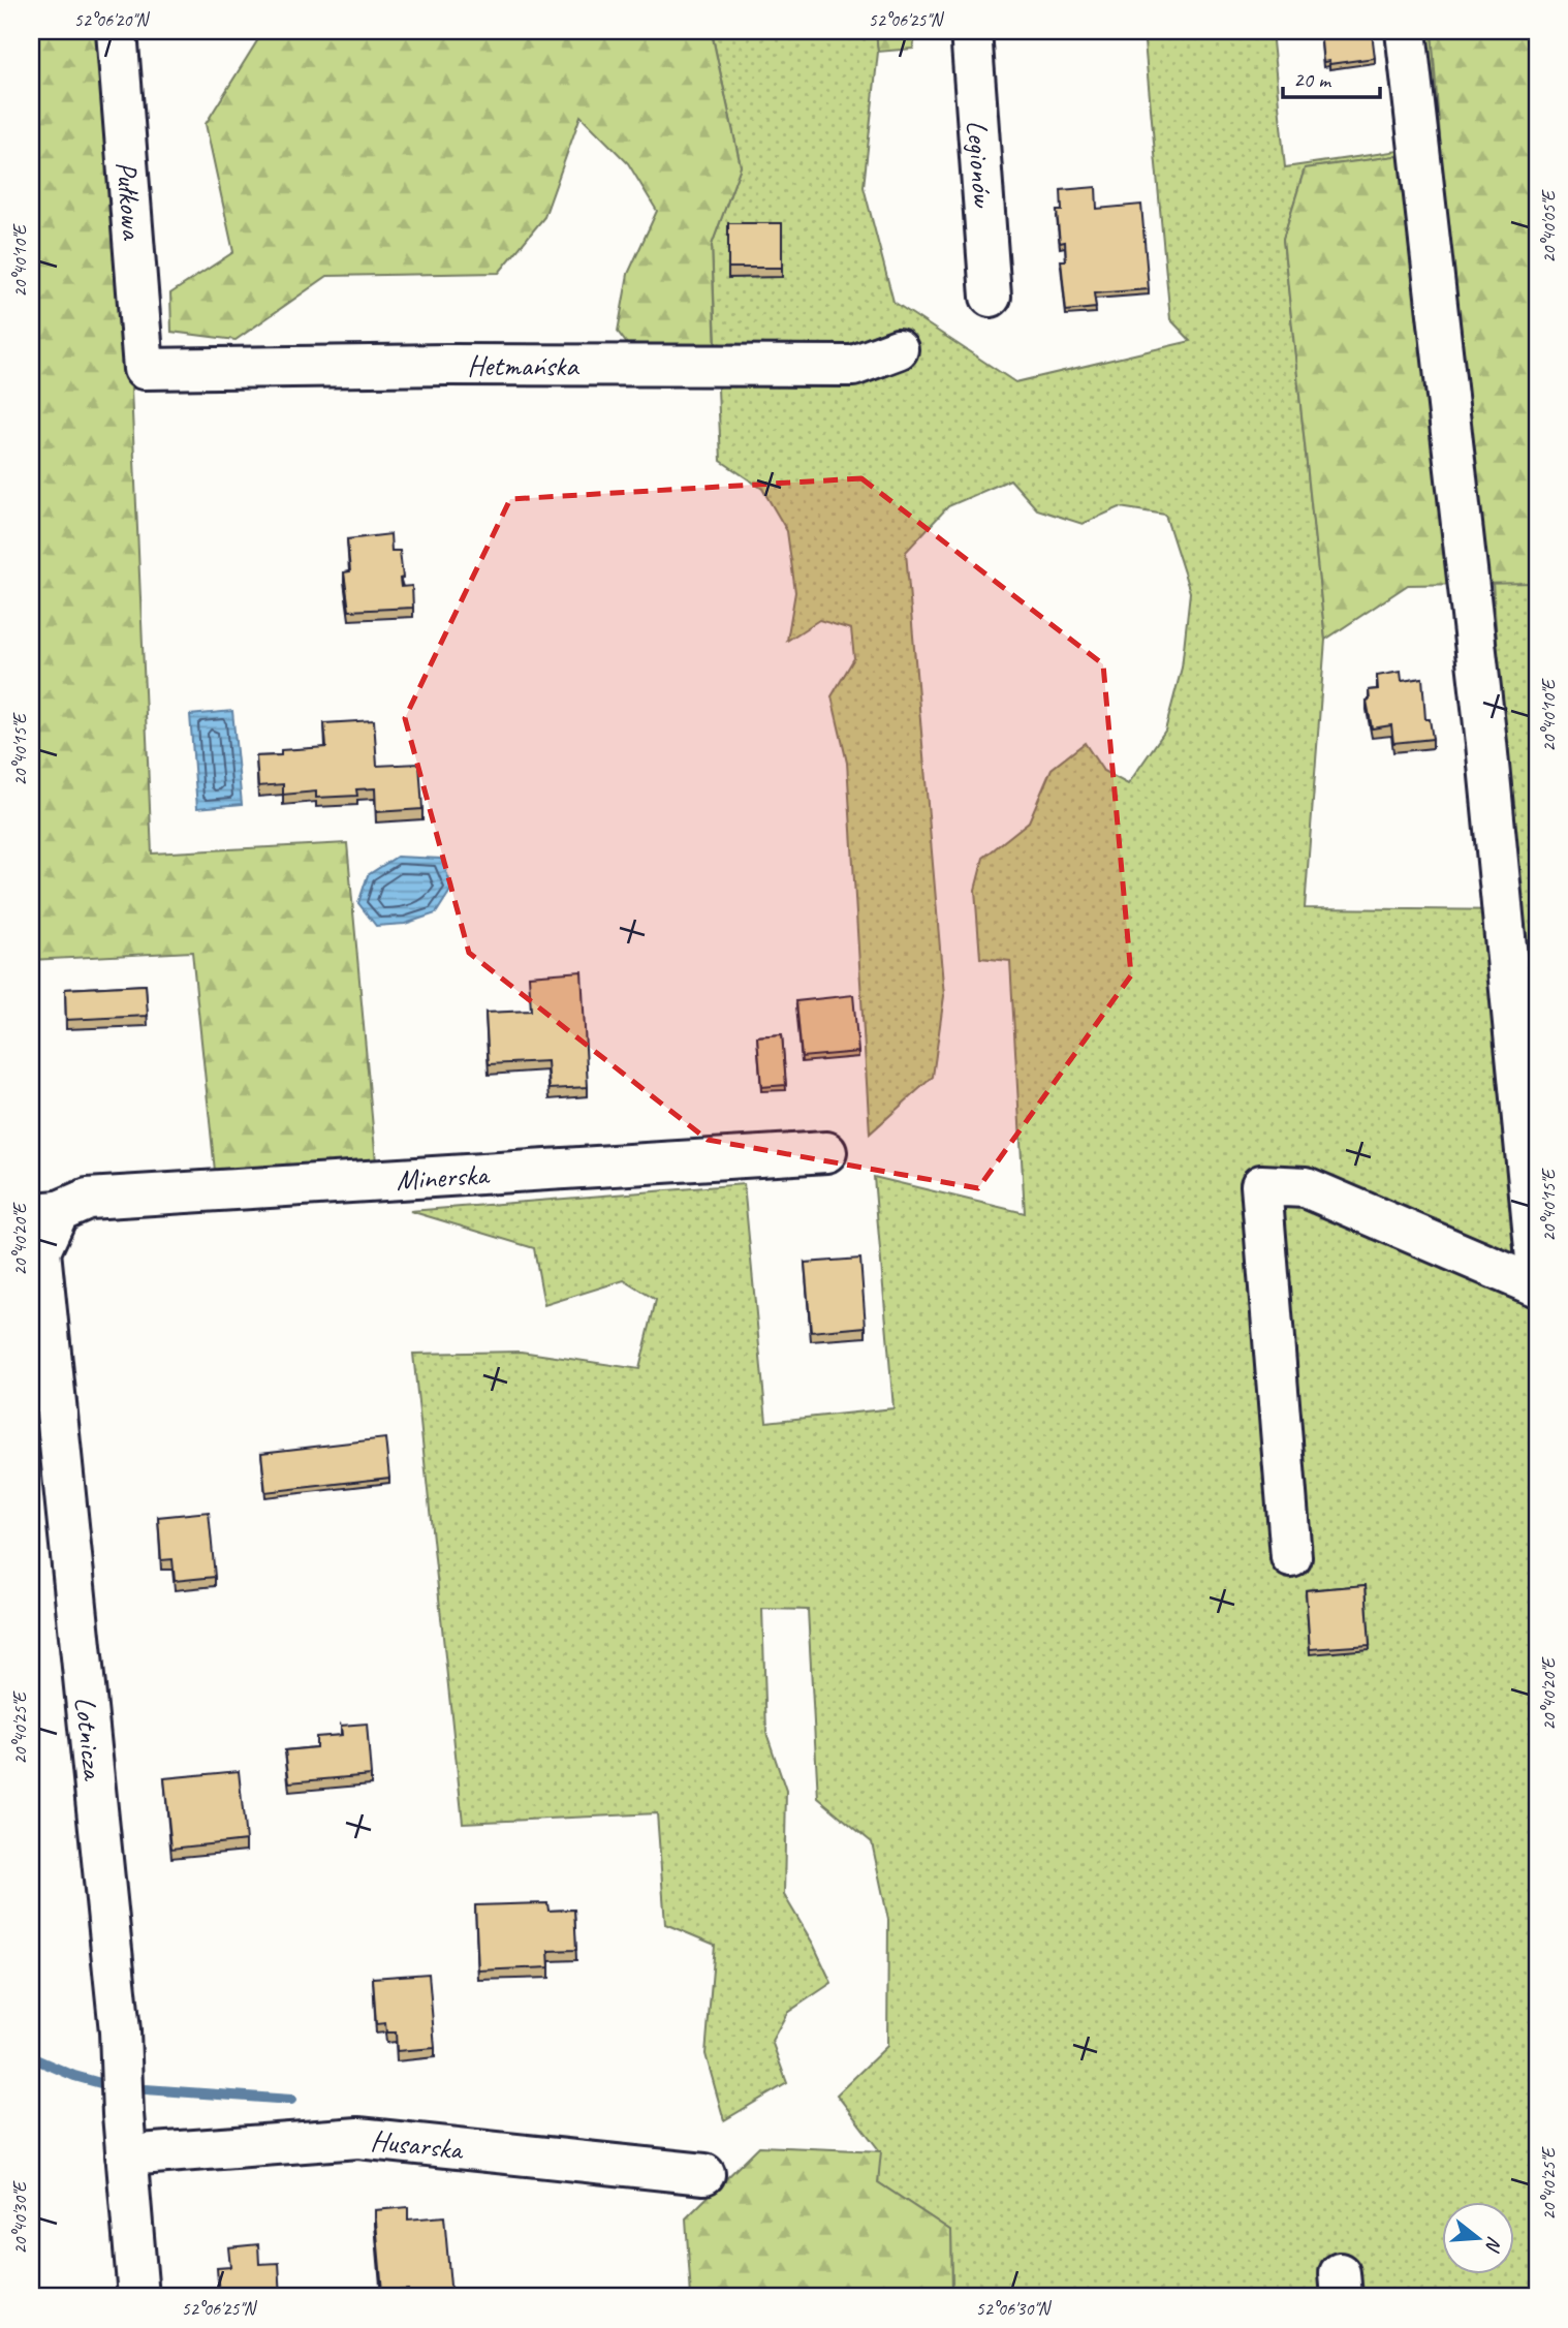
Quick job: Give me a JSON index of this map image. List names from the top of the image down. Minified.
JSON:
{"streets":{"street":["Legionów","Pułkowa","Hetmańska","Minerska","Lotnicza","Husarska"]},"crossings":[["Pułkowa","Hetmańska"],["Minerska","Lotnicza"],["Lotnicza","Husarska"]],"scale_bar":"20 m","north":"right","coordinates":["52°06'20\"N","52°06'25\"N","20°40'05\"E","20°40'10\"E","20°40'15\"E","20°40'20\"E","20°40'25\"E","20°40'30\"E","52°06'30\"N"]}
